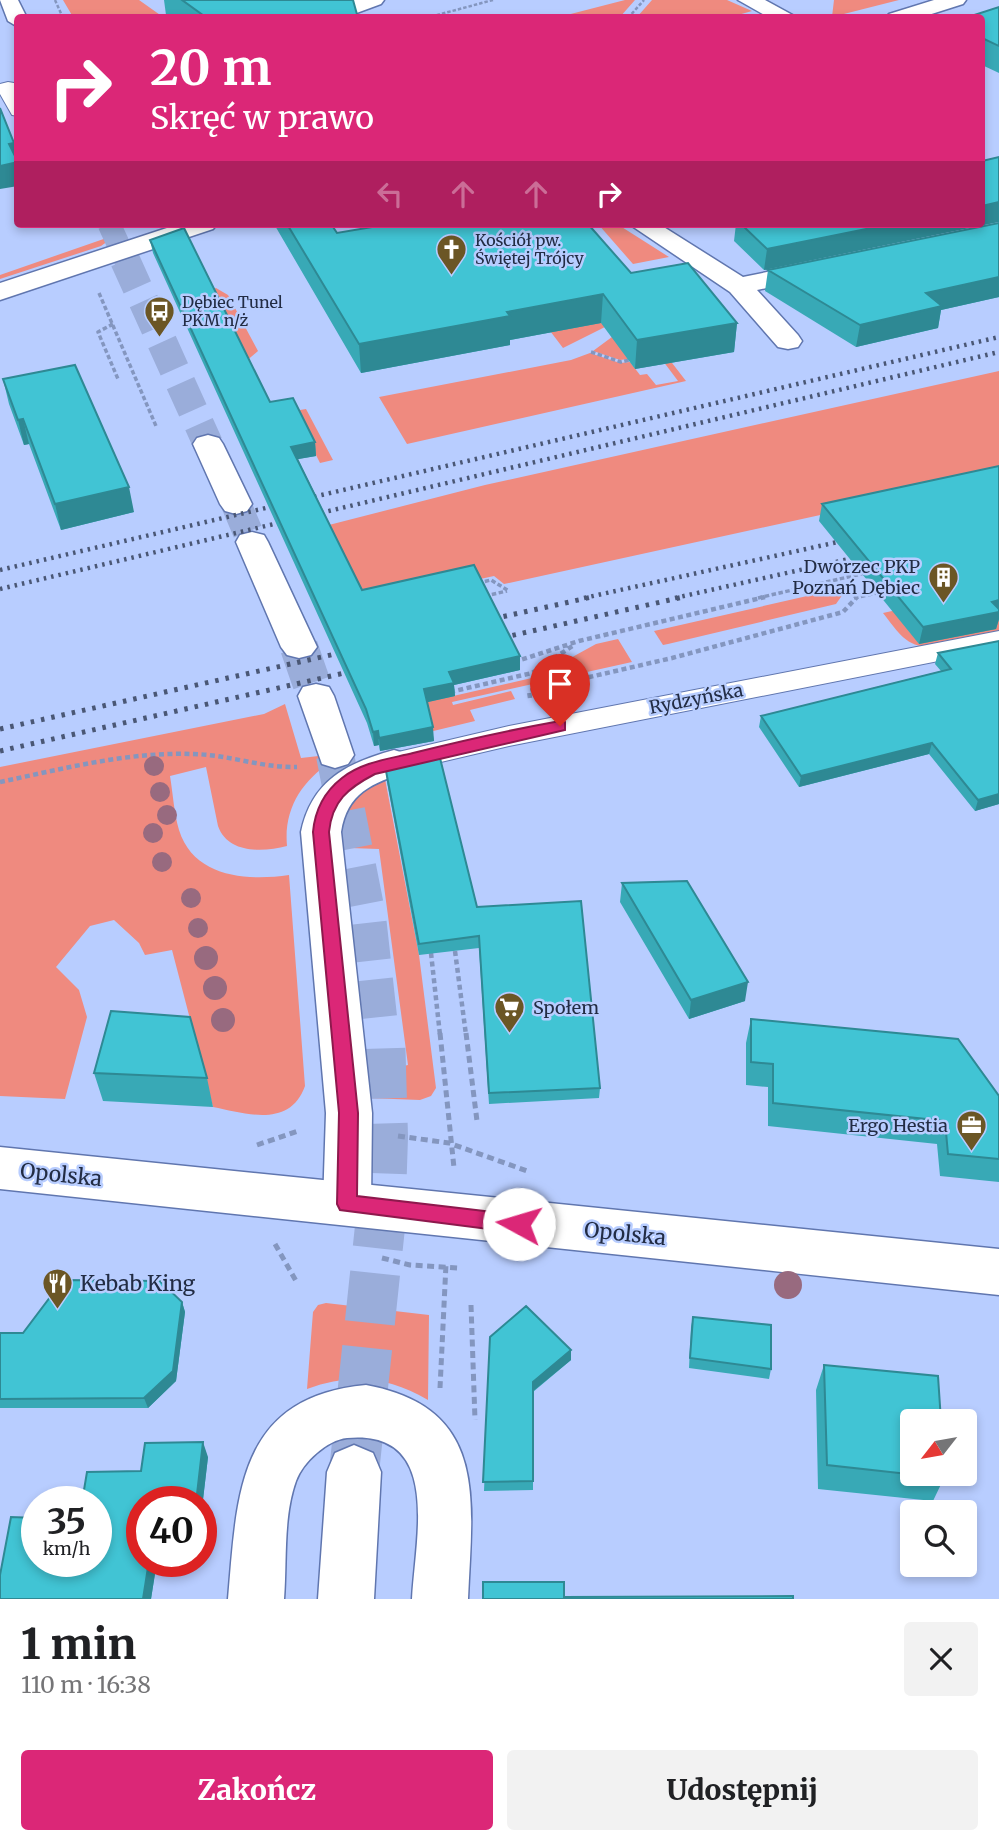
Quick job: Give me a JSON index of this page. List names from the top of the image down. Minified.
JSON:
{"streets":{"street":["Opolska"],"lane":["Rydzyńska"]},"places":{"church":["Kościół pw. Świętej Trójcy"],"bus stop":["Dębiec Tunel PKM n/ż"],"building":["Dworzec PKP Poznań Dębiec"],"supermarket":["Społem"],"office":["Ergo Hestia"],"restaurant":["Kebab King"]},"north":"bottom left","page":{"turn":["20 m","Skręć w prawo"],"speed":"35 km/h","limit":"40","heading":["1 min","110 m · 16:38"],"buttons":["Zakończ","Udostępnij"]}}
